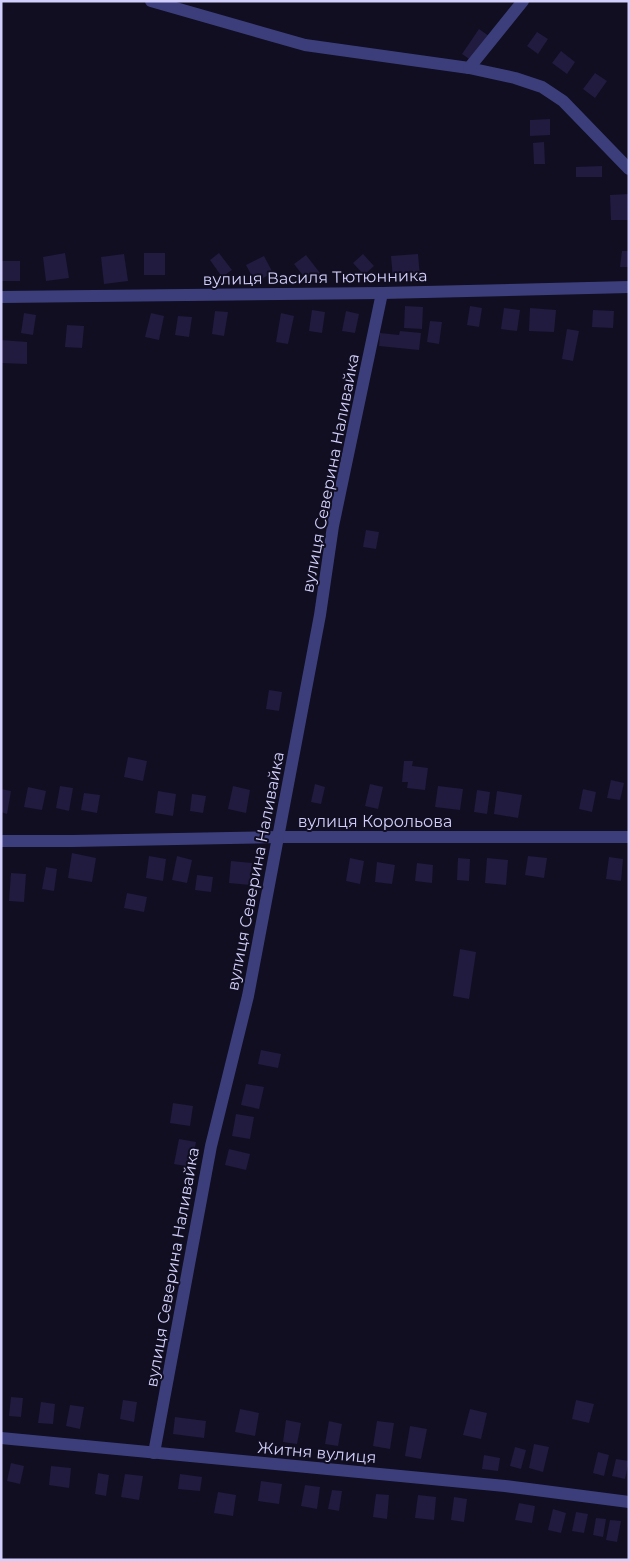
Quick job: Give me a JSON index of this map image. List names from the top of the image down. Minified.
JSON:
{"streets":{"street":["вулиця Василя Тютюнника","вулиця Северина Наливайка","вулиця Корольова","Житня вулиця"]},"crossings":[["вулиця Василя Тютюнника","вулиця Северина Наливайка"],["вулиця Северина Наливайка","вулиця Корольова"],["вулиця Северина Наливайка","Житня вулиця"]]}
